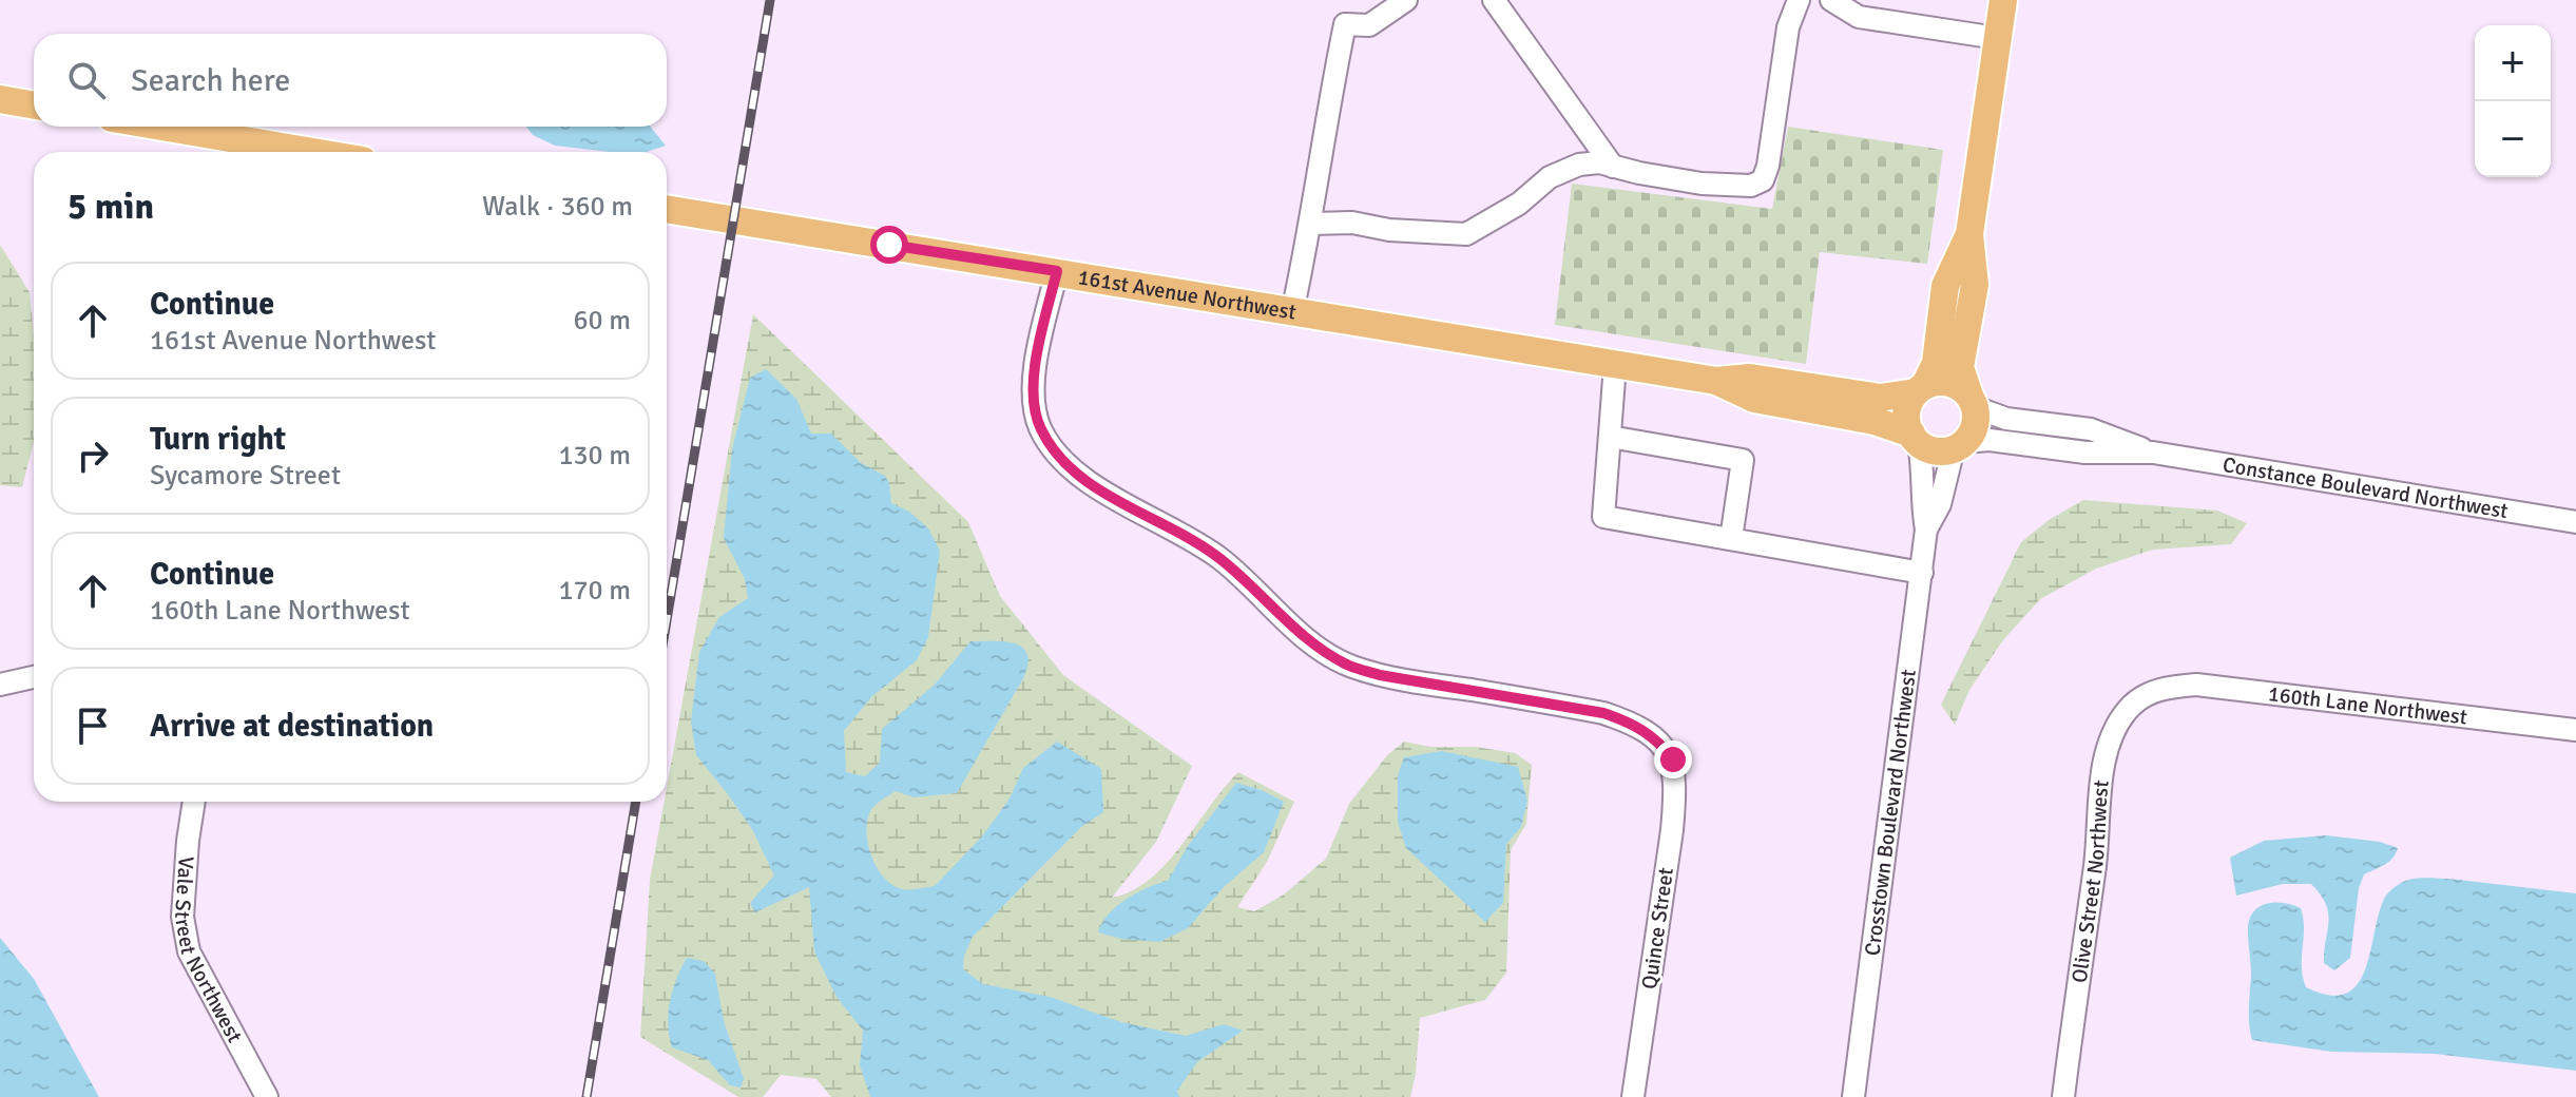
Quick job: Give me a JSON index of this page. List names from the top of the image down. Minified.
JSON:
{"streets":{"main road":["161st Avenue Northwest"],"street":["Constance Boulevard Northwest","160th Lane Northwest","Crosstown Boulevard Northwest","Olive Street Northwest","Quince Street","Vale Street Northwest"]},"crossings":[["161st Avenue Northwest","Constance Boulevard Northwest"],["161st Avenue Northwest","Crosstown Boulevard Northwest"],["161st Avenue Northwest","Quince Street"],["Constance Boulevard Northwest","Crosstown Boulevard Northwest"],["160th Lane Northwest","Olive Street Northwest"]],"page":{"map_buttons":["+","−"],"search":"Search here","heading":["5 min","Walk · 360 m"],"list":[["Continue","161st Avenue Northwest","60 m"],["Turn right","Sycamore Street","130 m"],["Continue","160th Lane Northwest","170 m"],"Arrive at destination"]}}
